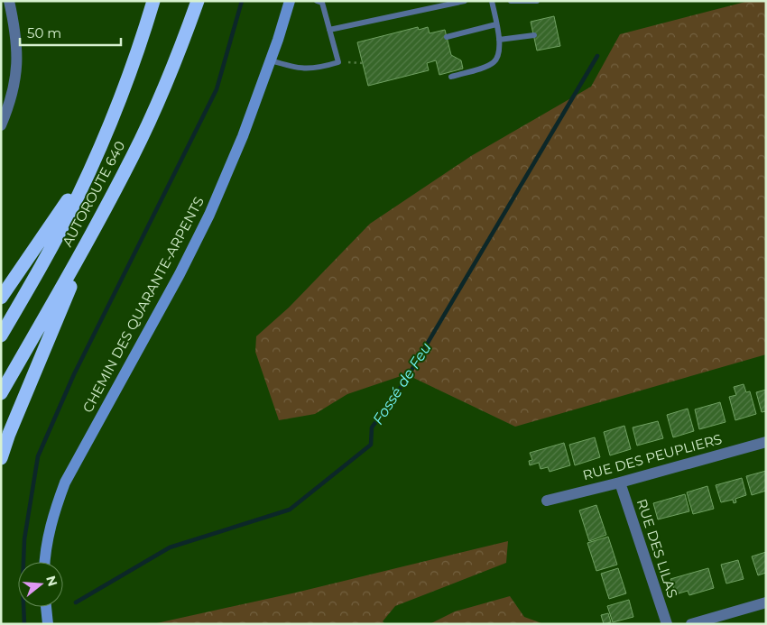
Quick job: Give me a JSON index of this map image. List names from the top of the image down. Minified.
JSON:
{"streets":{"highway":["AUTOROUTE 640"],"street":["CHEMIN DES QUARANTE-ARPENTS","RUE DES PEUPLIERS","RUE DES LILAS"]},"crossings":[["RUE DES PEUPLIERS","RUE DES LILAS"]],"water":["Fossé de Feu"],"scale_bar":"50 m","north":"right"}
